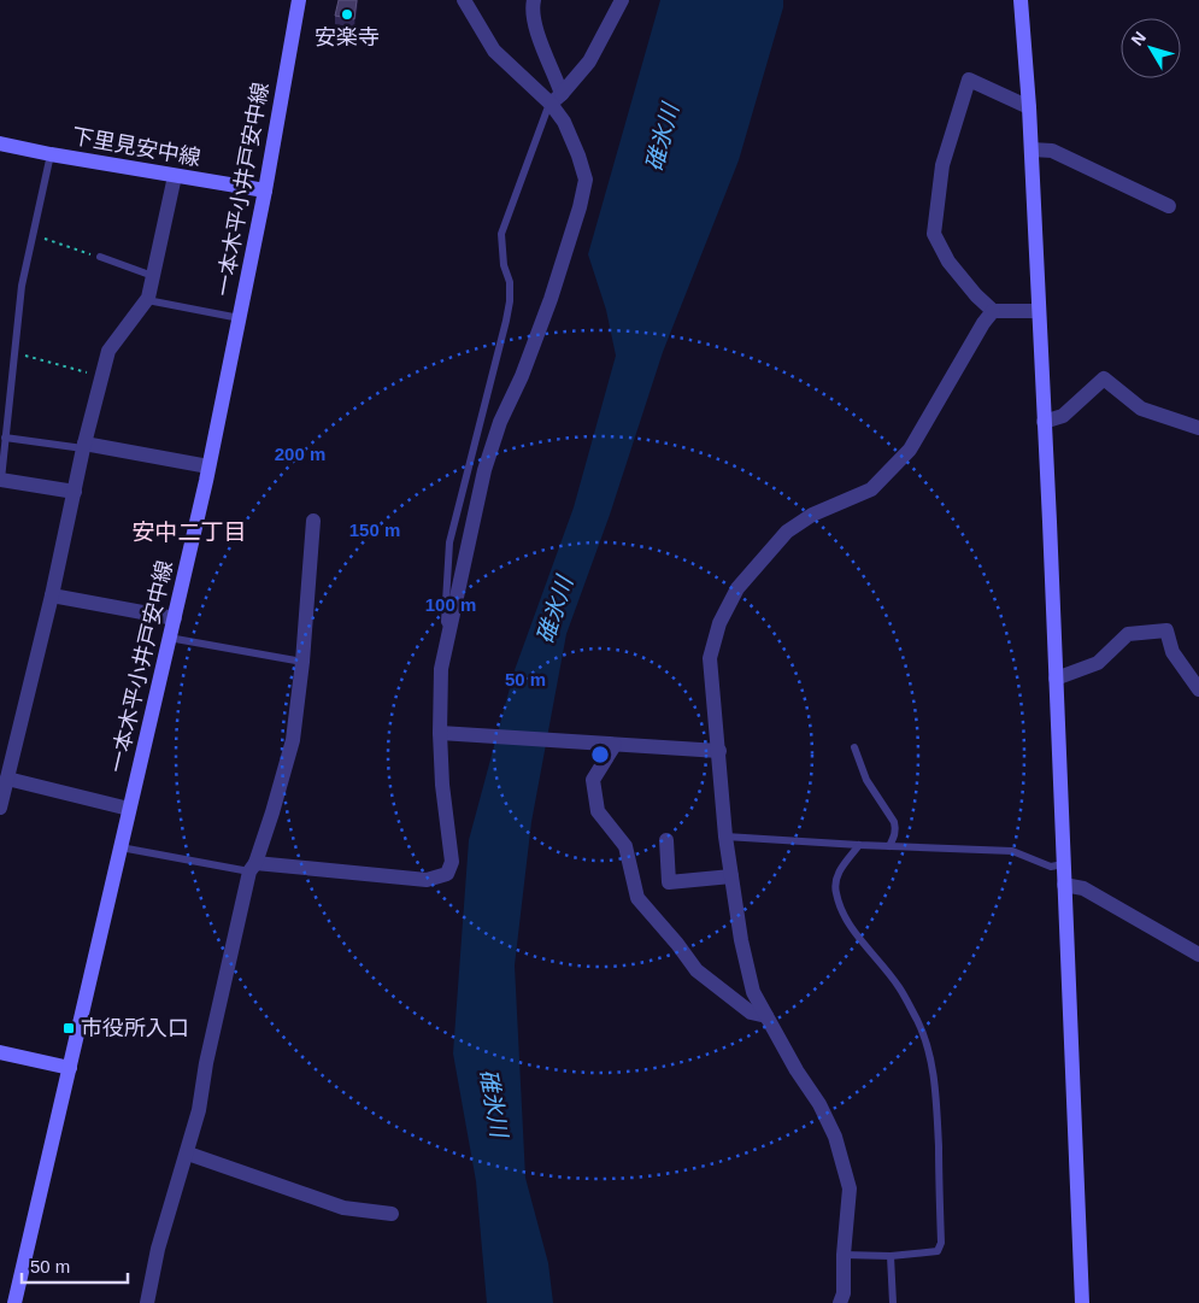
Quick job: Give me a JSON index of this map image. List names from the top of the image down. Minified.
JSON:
{"streets":{"main road":["下里見安中線","一本木平小井戸安中線"]},"crossings":[["下里見安中線","一本木平小井戸安中線"]],"districts":["安中二丁目"],"water":["碓氷川"],"places":{"other":["安楽寺"],"transit":["市役所入口"]},"scale_bar":"50 m","north":"top left","rings":["200 m","150 m","100 m","50 m"]}
